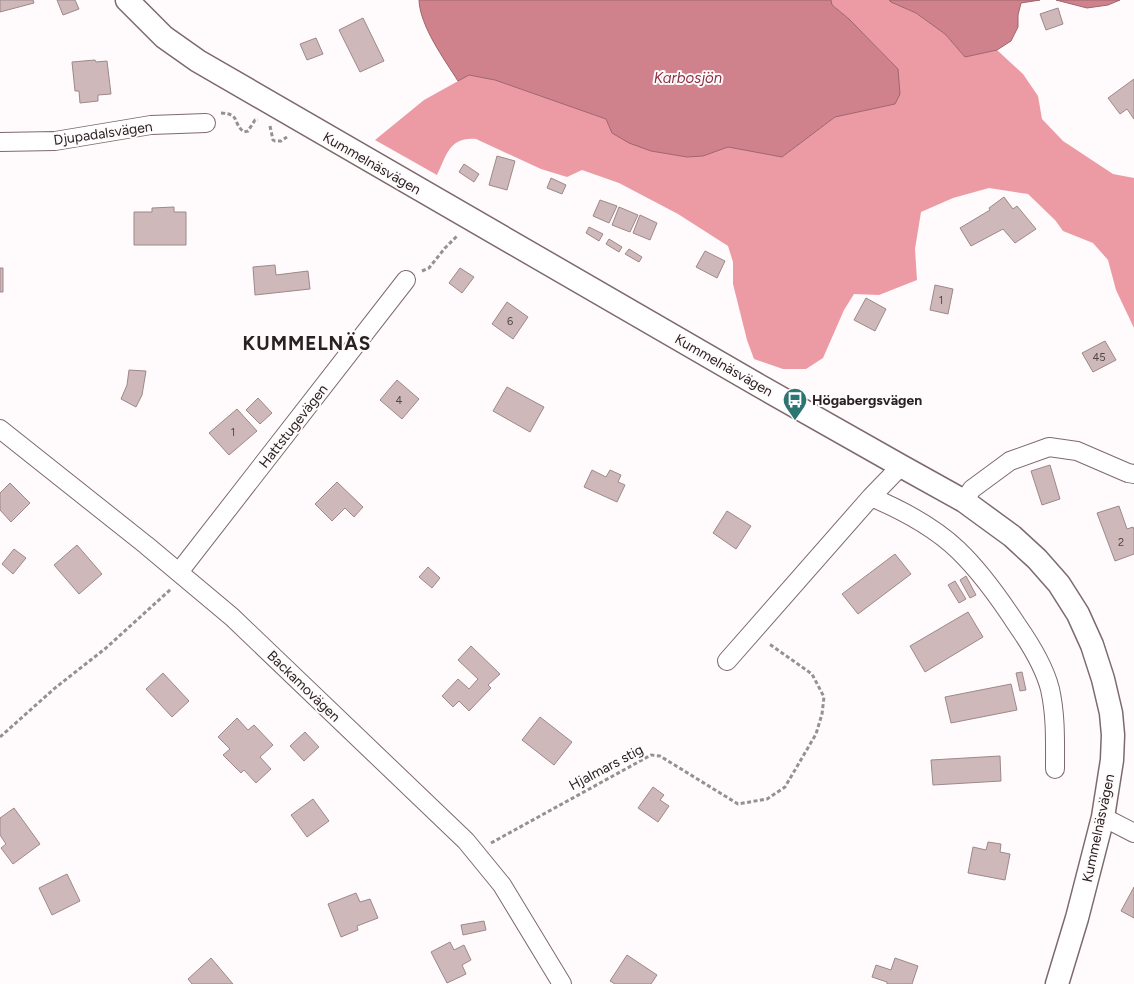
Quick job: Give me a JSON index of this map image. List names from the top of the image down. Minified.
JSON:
{"streets":{"street":["Djupadalsvägen","Kummelnäsvägen","Hattstugevägen","Backamovägen"],"path":["Hjalmars stig"]},"crossings":[["Hattstugevägen","Backamovägen"],["Backamovägen","Hjalmars stig"]],"districts":["KUMMELNÄS"],"water":["Karbosjön"],"places":{"bus stop":["Högabergsvägen"]},"house_numbers":["1","6","45","4","1","2"]}
